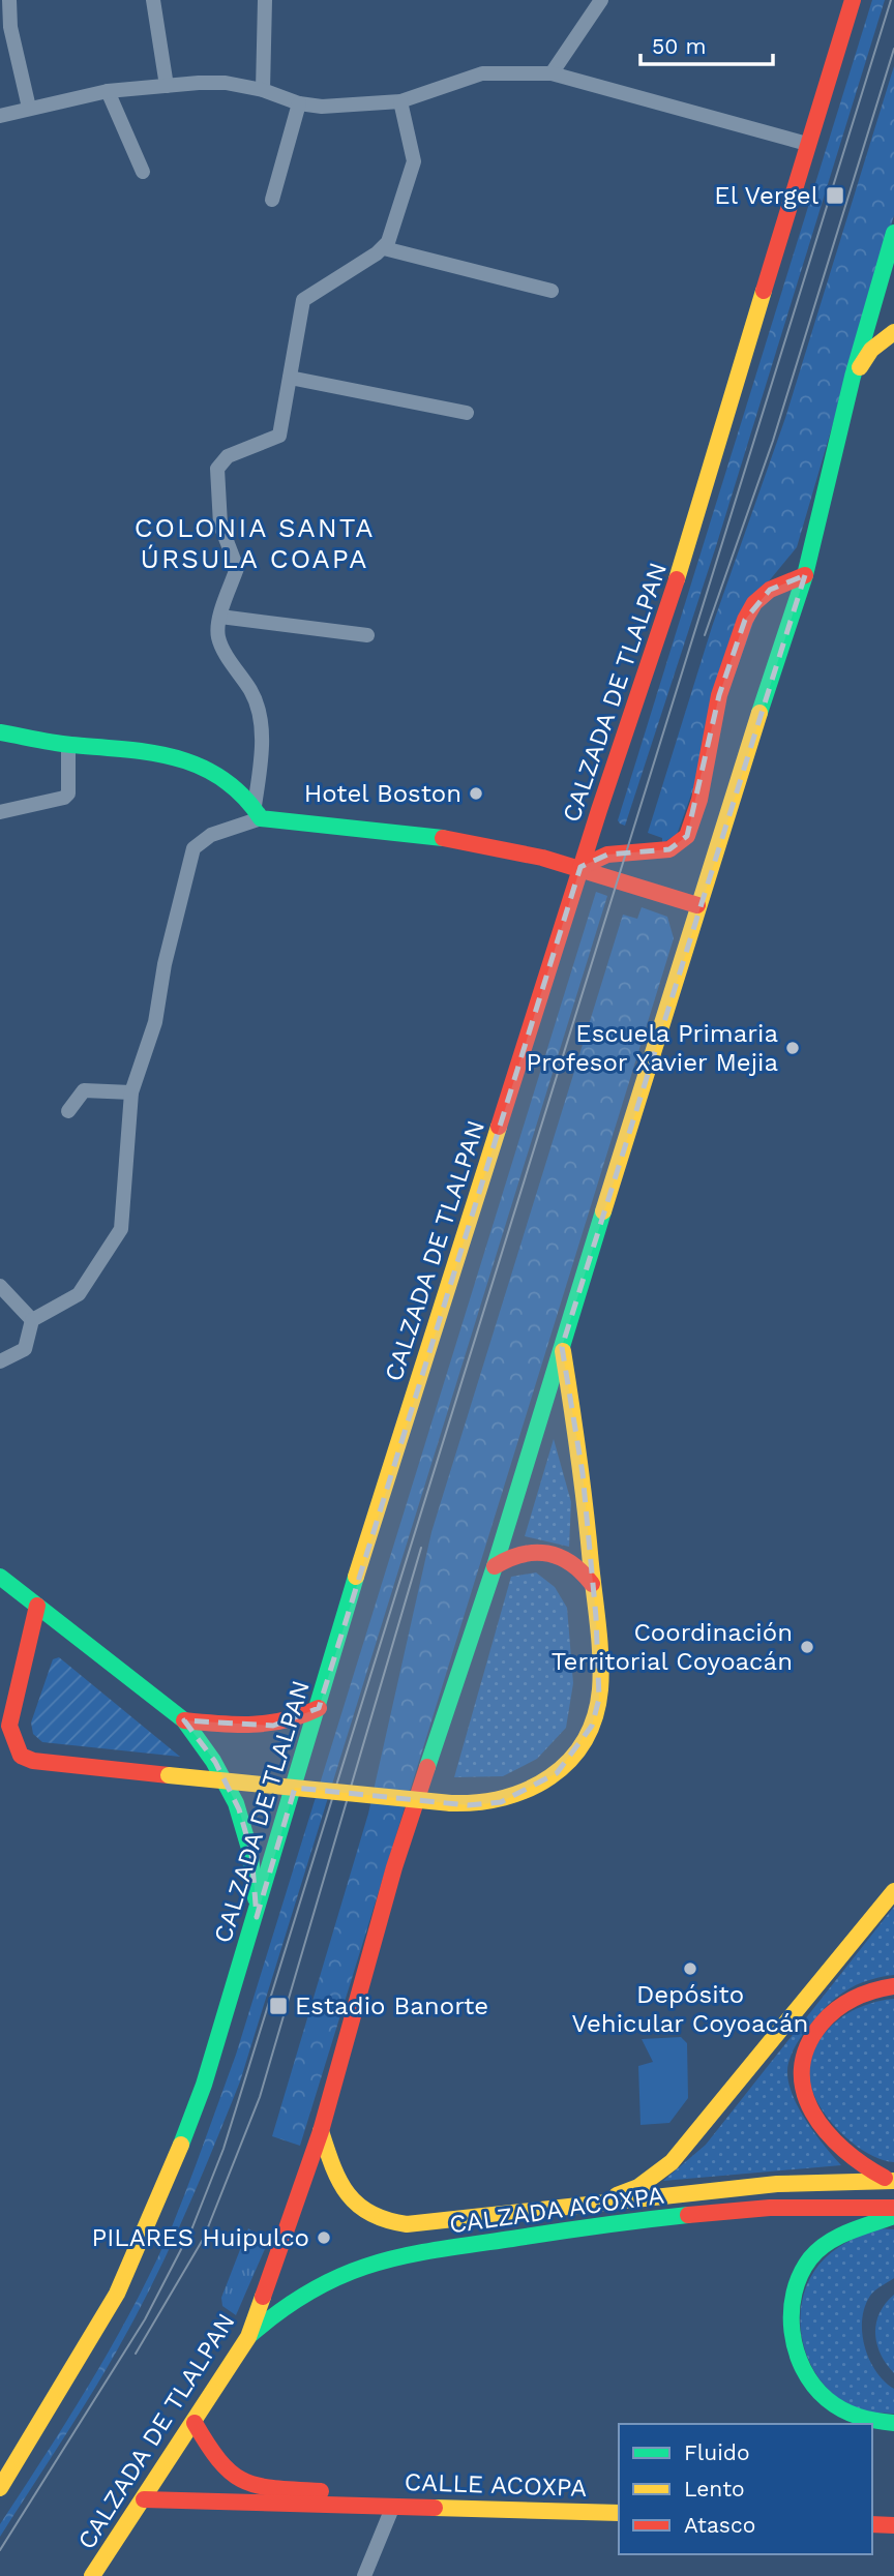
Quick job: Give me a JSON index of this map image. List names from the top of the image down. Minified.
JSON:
{"streets":{"main road":["CALZADA DE TLALPAN","CALZADA ACOXPA","CALLE ACOXPA"]},"crossings":[["CALZADA DE TLALPAN","CALZADA ACOXPA"],["CALZADA DE TLALPAN","CALLE ACOXPA"]],"districts":["COLONIA SANTA ÚRSULA COAPA"],"places":{"transit":["El Vergel","Estadio Banorte"],"other":["Hotel Boston","Escuela Primaria Profesor Xavier Mejia","Coordinación Territorial Coyoacán","Depósito Vehicular Coyoacán","PILARES Huipulco"]},"legend":["Fluido","Lento","Atasco"],"scale_bar":"50 m"}
